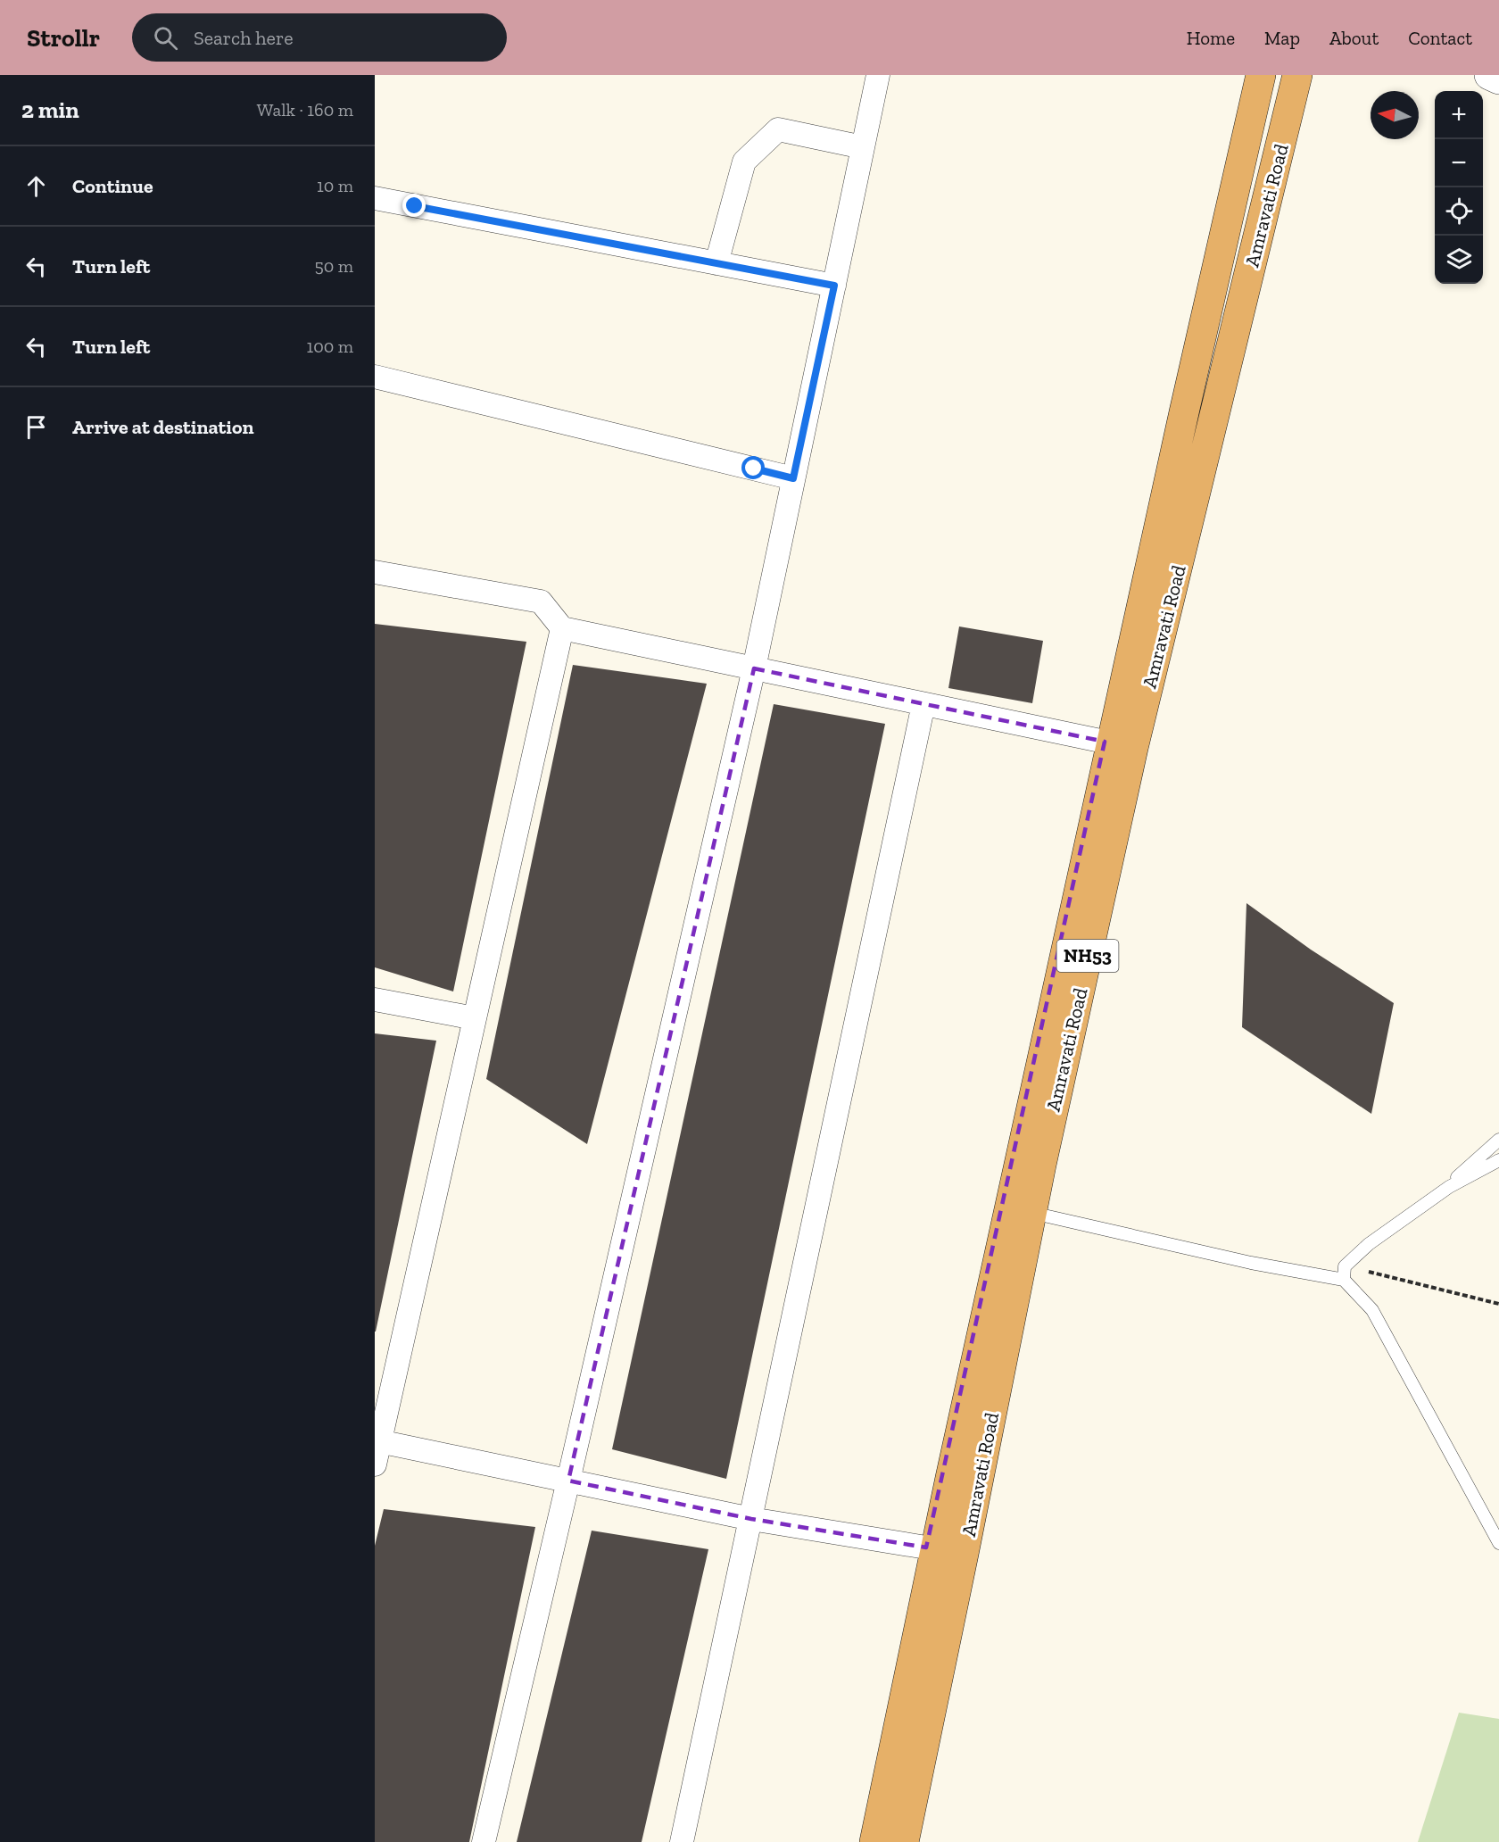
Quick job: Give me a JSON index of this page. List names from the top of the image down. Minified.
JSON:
{"streets":{"highway":["Amravati Road","NH53"]},"north":"left","page":{"header":"Strollr","search":"Search here","nav":["Home","Map","About","Contact"],"heading":["2 min","Walk · 160 m"],"map_buttons":["+","−"],"list":[["Continue","10 m"],["Turn left","50 m"],["Turn left","100 m"],"Arrive at destination"]}}
